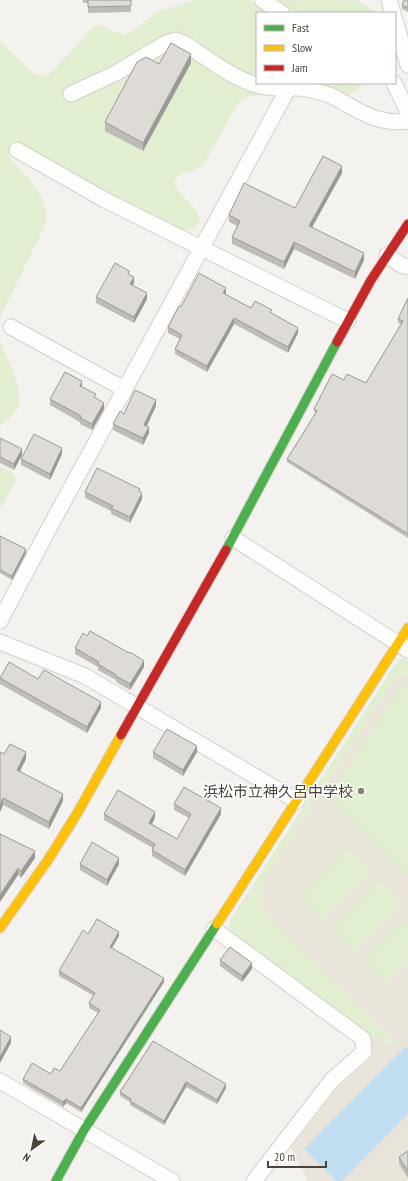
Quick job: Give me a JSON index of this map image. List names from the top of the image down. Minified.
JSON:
{"places":["浜松市立神久呂中学校"],"legend":["Fast","Slow","Jam"],"scale_bar":"20 m","north":"bottom left"}
